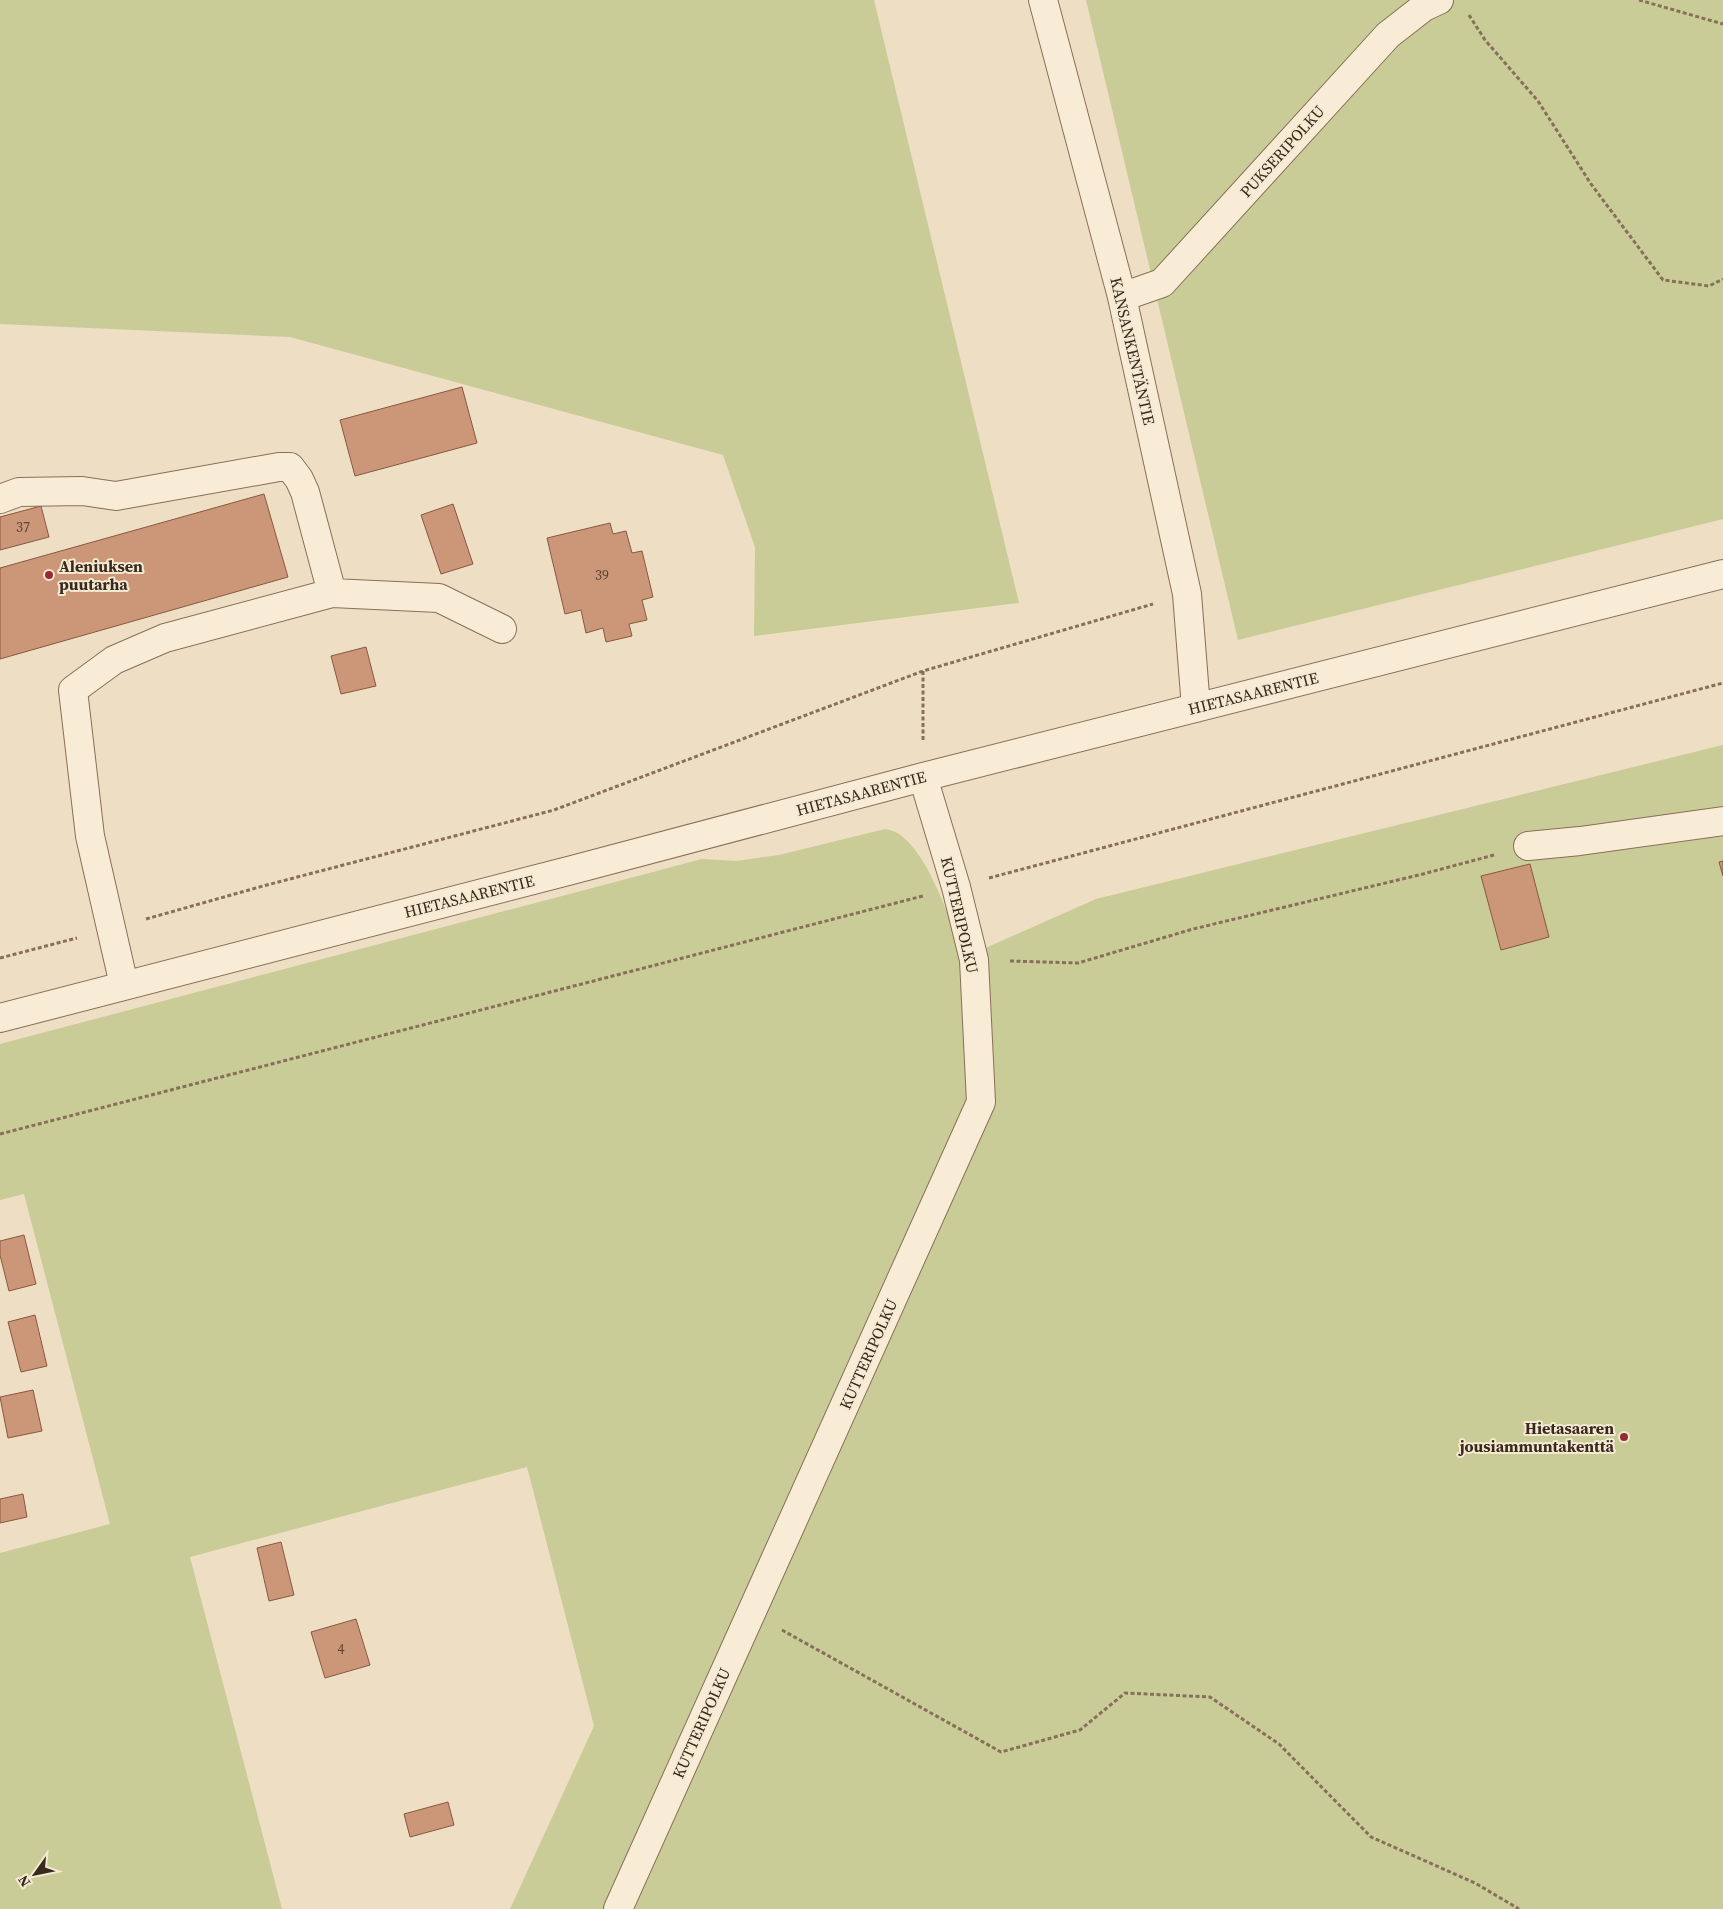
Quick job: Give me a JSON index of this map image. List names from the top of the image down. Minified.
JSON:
{"streets":{"street":["PUKSERIPOLKU","KANSANKENTÄNTIE","HIETASAARENTIE","KUTTERIPOLKU"]},"crossings":[["PUKSERIPOLKU","KANSANKENTÄNTIE"],["KANSANKENTÄNTIE","HIETASAARENTIE"],["HIETASAARENTIE","KUTTERIPOLKU"]],"places":["Aleniuksen puutarha","Hietasaaren jousiammuntakenttä"],"house_numbers":["37","39","4"],"north":"bottom left"}
